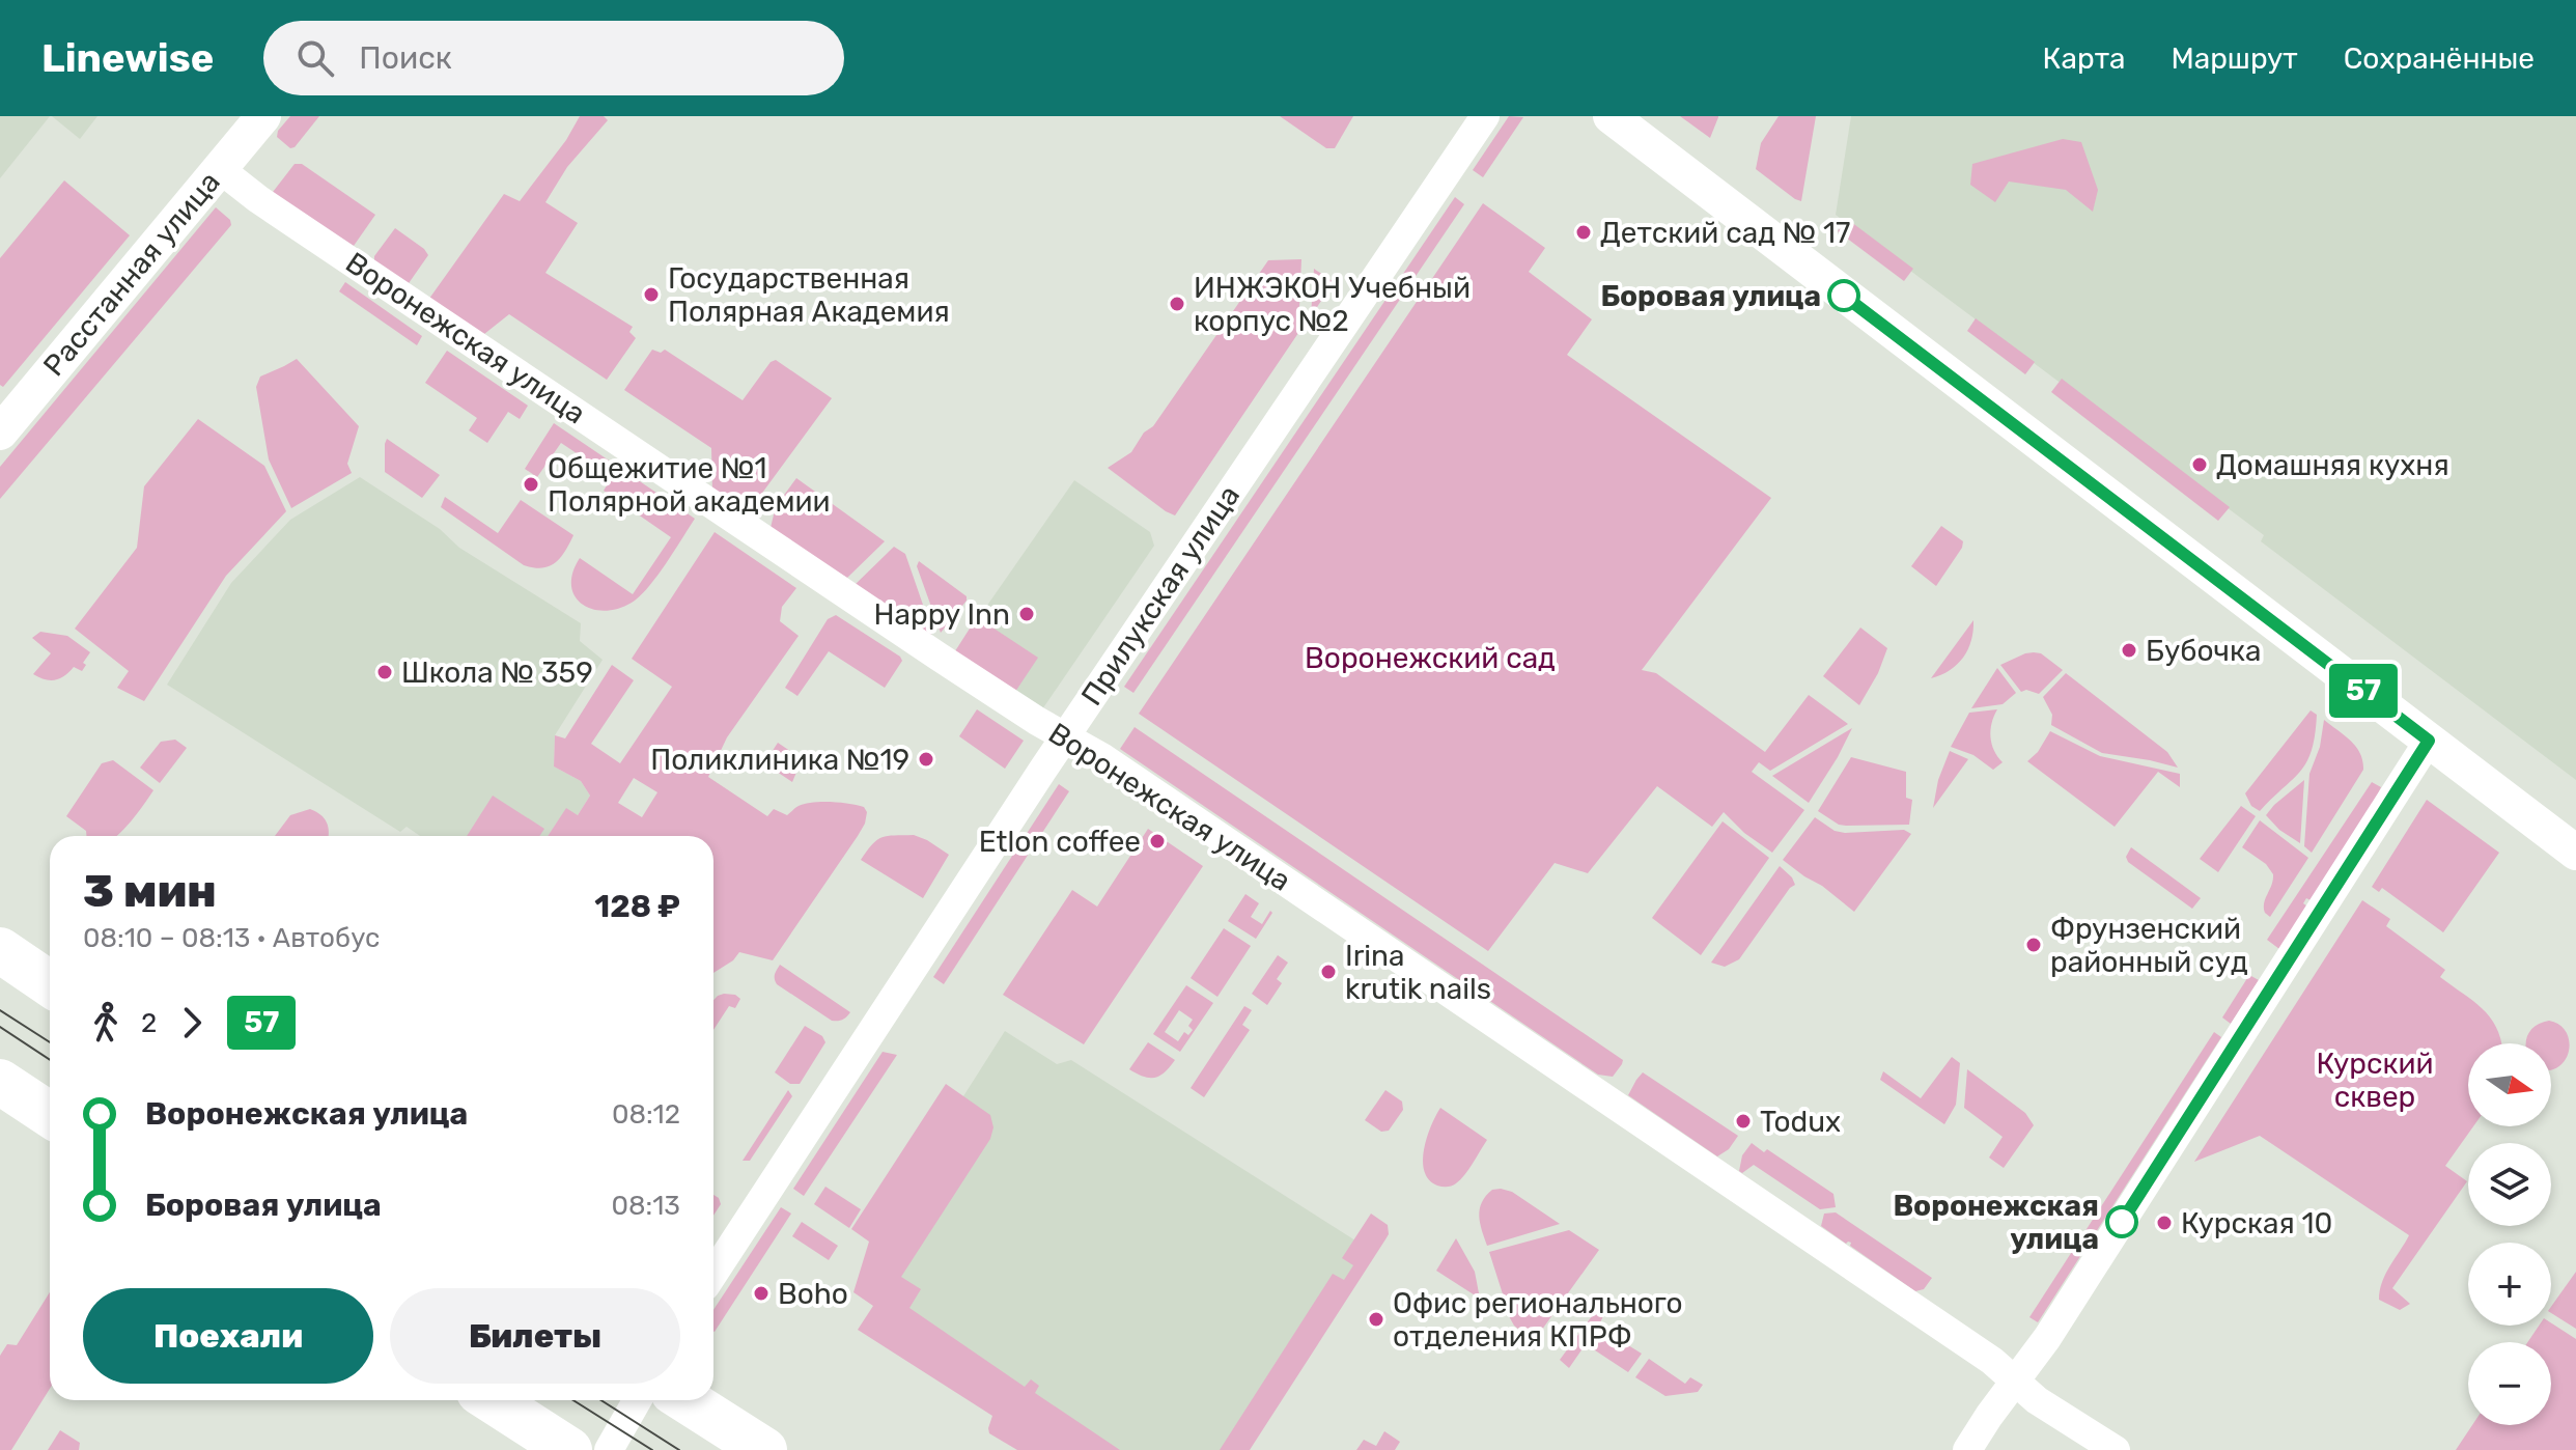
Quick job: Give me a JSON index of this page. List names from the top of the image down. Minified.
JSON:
{"streets":{"street":["Расстанная улица","Воронежская улица","Прилукская улица"]},"crossings":[["Расстанная улица","Воронежская улица"],["Воронежская улица","Прилукская улица"]],"parks":["Воронежский сад","Курский сквер"],"places":["Детский сад № 17","Государственная Полярная Академия","Боровая улица","ИНЖЭКОН Учебный корпус №2","Домашняя кухня","Общежитие №1 Полярной академии","Happy Inn","Бубочка","Школа № 359","Поликлиника №19","Etlon coffee","Фрунзенский районный суд","Irina krutik nails","Todux","Воронежская улица","Курская 10","Boho","Офис регионального отделения КПРФ"],"lines":["bus line 57"],"north":"right","page":{"header":"Linewise","search":"Поиск","nav":["Карта","Маршрут","Сохранённые"],"on_map":"57","heading":["3 мин","08:10 – 08:13 · Автобус","128 ₽"],"legs":["2","57"],"map_buttons":["+","−"],"list":[{"name":"Воронежская улица","value":"08:12"},{"name":"Боровая улица","value":"08:13"}],"buttons":["Поехали","Билеты"]}}
